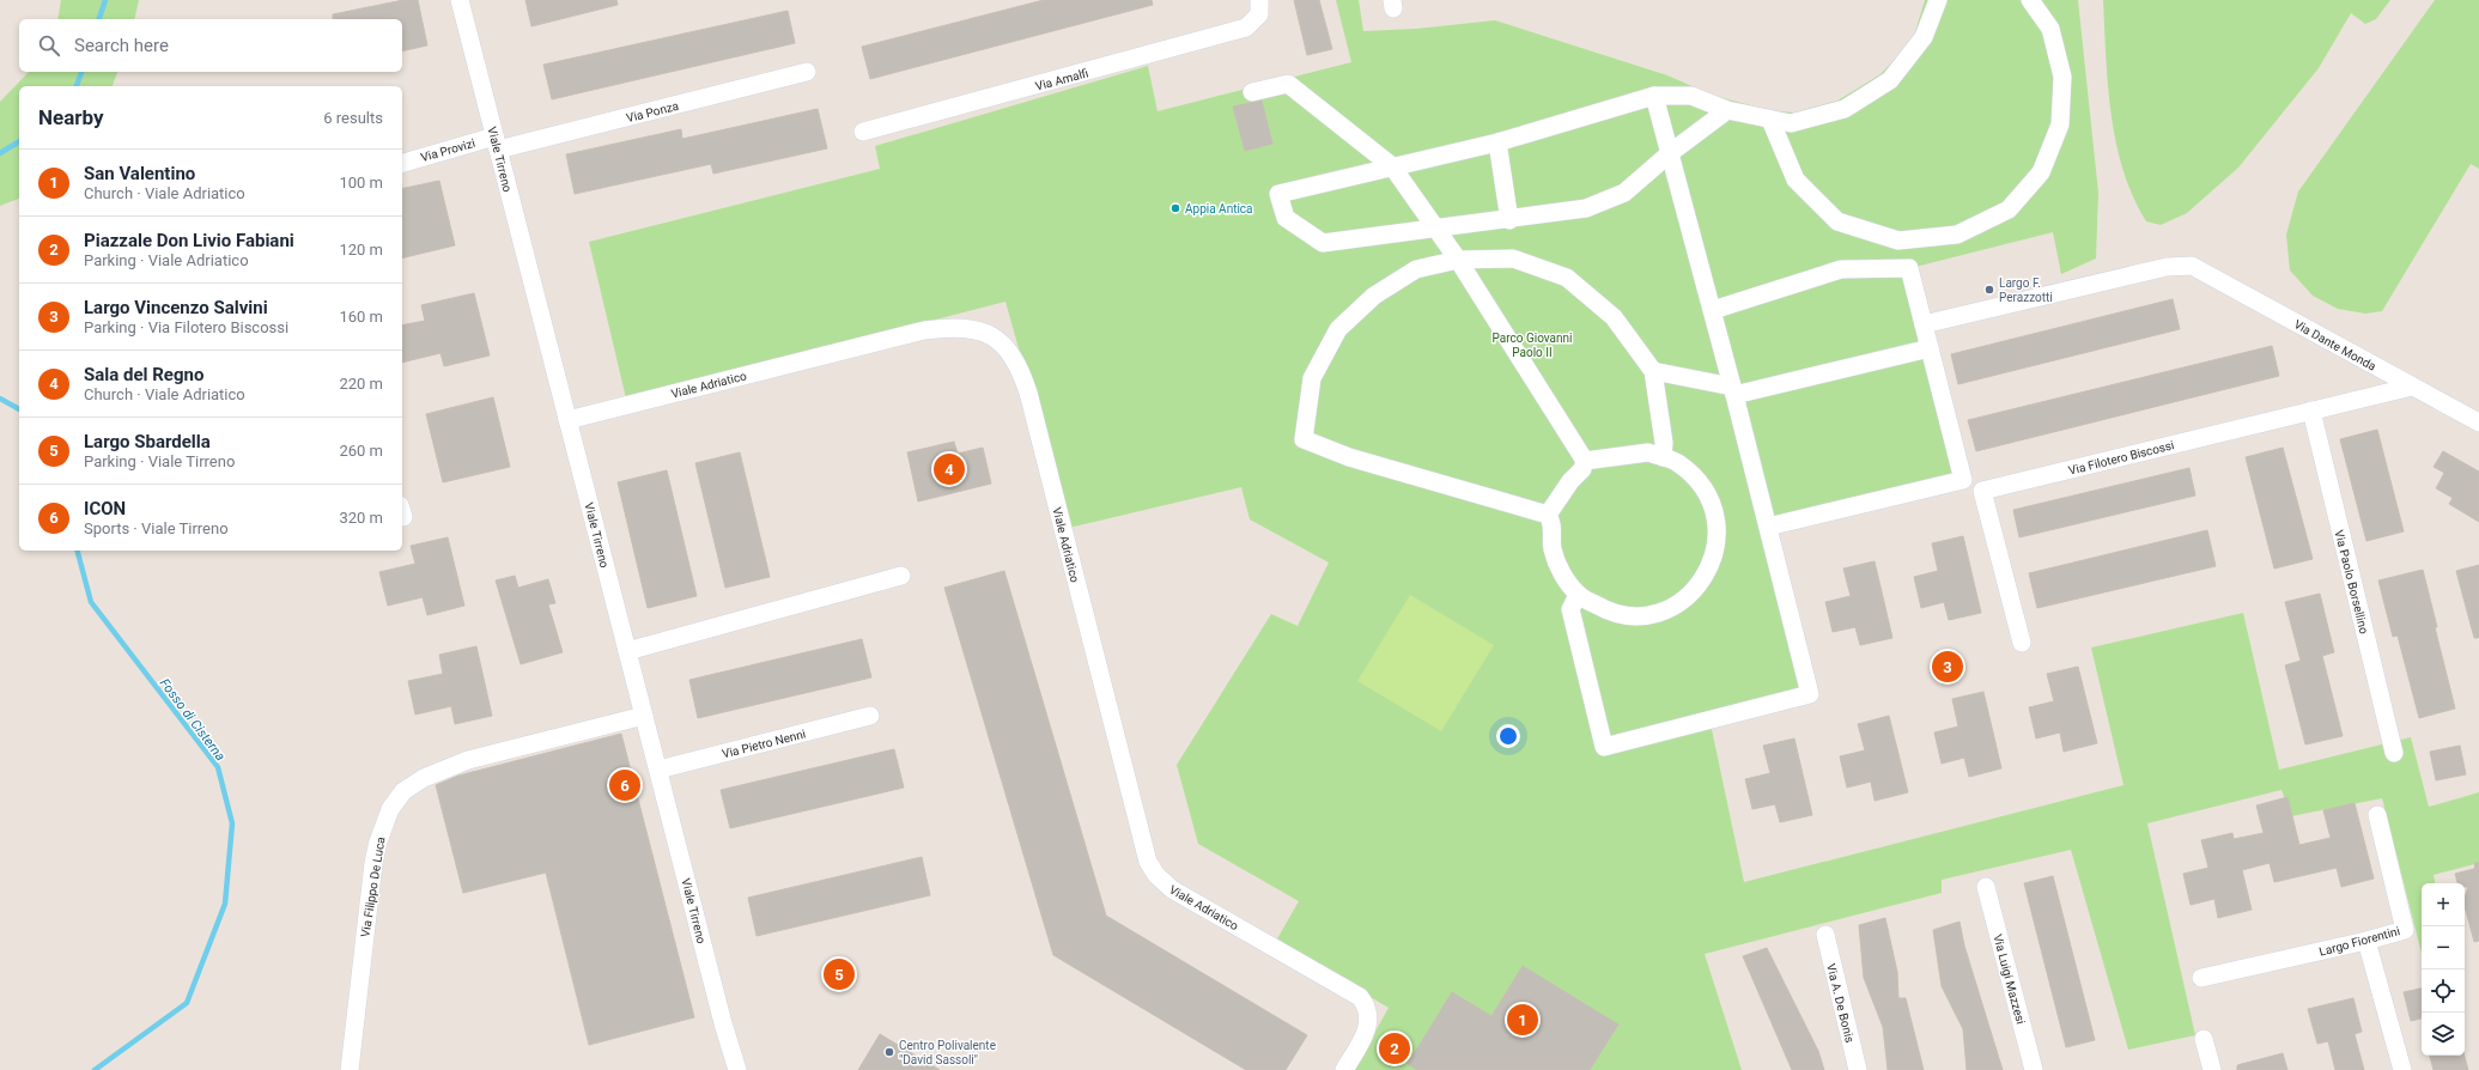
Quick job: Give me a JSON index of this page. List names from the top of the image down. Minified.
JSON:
{"streets":{"street":["Via Amalfi","Via Ponza","Via Provizi","Viale Tirreno","Via Dante Monda","Viale Adriatico","Via Filotero Biscossi","Via Paolo Borsellino","Via Pietro Nenni","Via Filippo De Luca","Largo Fiorentini","Via Luigi Mazzesi","Via A. De Bonis"]},"crossings":[["Via Ponza","Via Provizi"],["Via Ponza","Viale Tirreno"],["Via Provizi","Viale Tirreno"],["Viale Tirreno","Viale Adriatico"],["Viale Tirreno","Via Pietro Nenni"],["Viale Tirreno","Via Filippo De Luca"],["Via Dante Monda","Via Filotero Biscossi"],["Via Filotero Biscossi","Via Paolo Borsellino"]],"water":["Fosso di Cisterna"],"parks":["Parco Giovanni Paolo II"],"places":["Appia Antica","Largo F. Perazzotti","Centro Polivalente \"David Sassoli\""],"page":{"search":"Search here","heading":["Nearby","6 results"],"list":[{"mark":"1","name":"San Valentino","note":"Church · Viale Adriatico","value":"100 m"},{"mark":"2","name":"Piazzale Don Livio Fabiani","note":"Parking · Viale Adriatico","value":"120 m"},{"mark":"3","name":"Largo Vincenzo Salvini","note":"Parking · Via Filotero Biscossi","value":"160 m"},{"mark":"4","name":"Sala del Regno","note":"Church · Viale Adriatico","value":"220 m"},{"mark":"5","name":"Largo Sbardella","note":"Parking · Viale Tirreno","value":"260 m"},{"mark":"6","name":"ICON","note":"Sports · Viale Tirreno","value":"320 m"}],"pins":["4","3","6","5","1","2"],"map_buttons":["+","−"]}}
